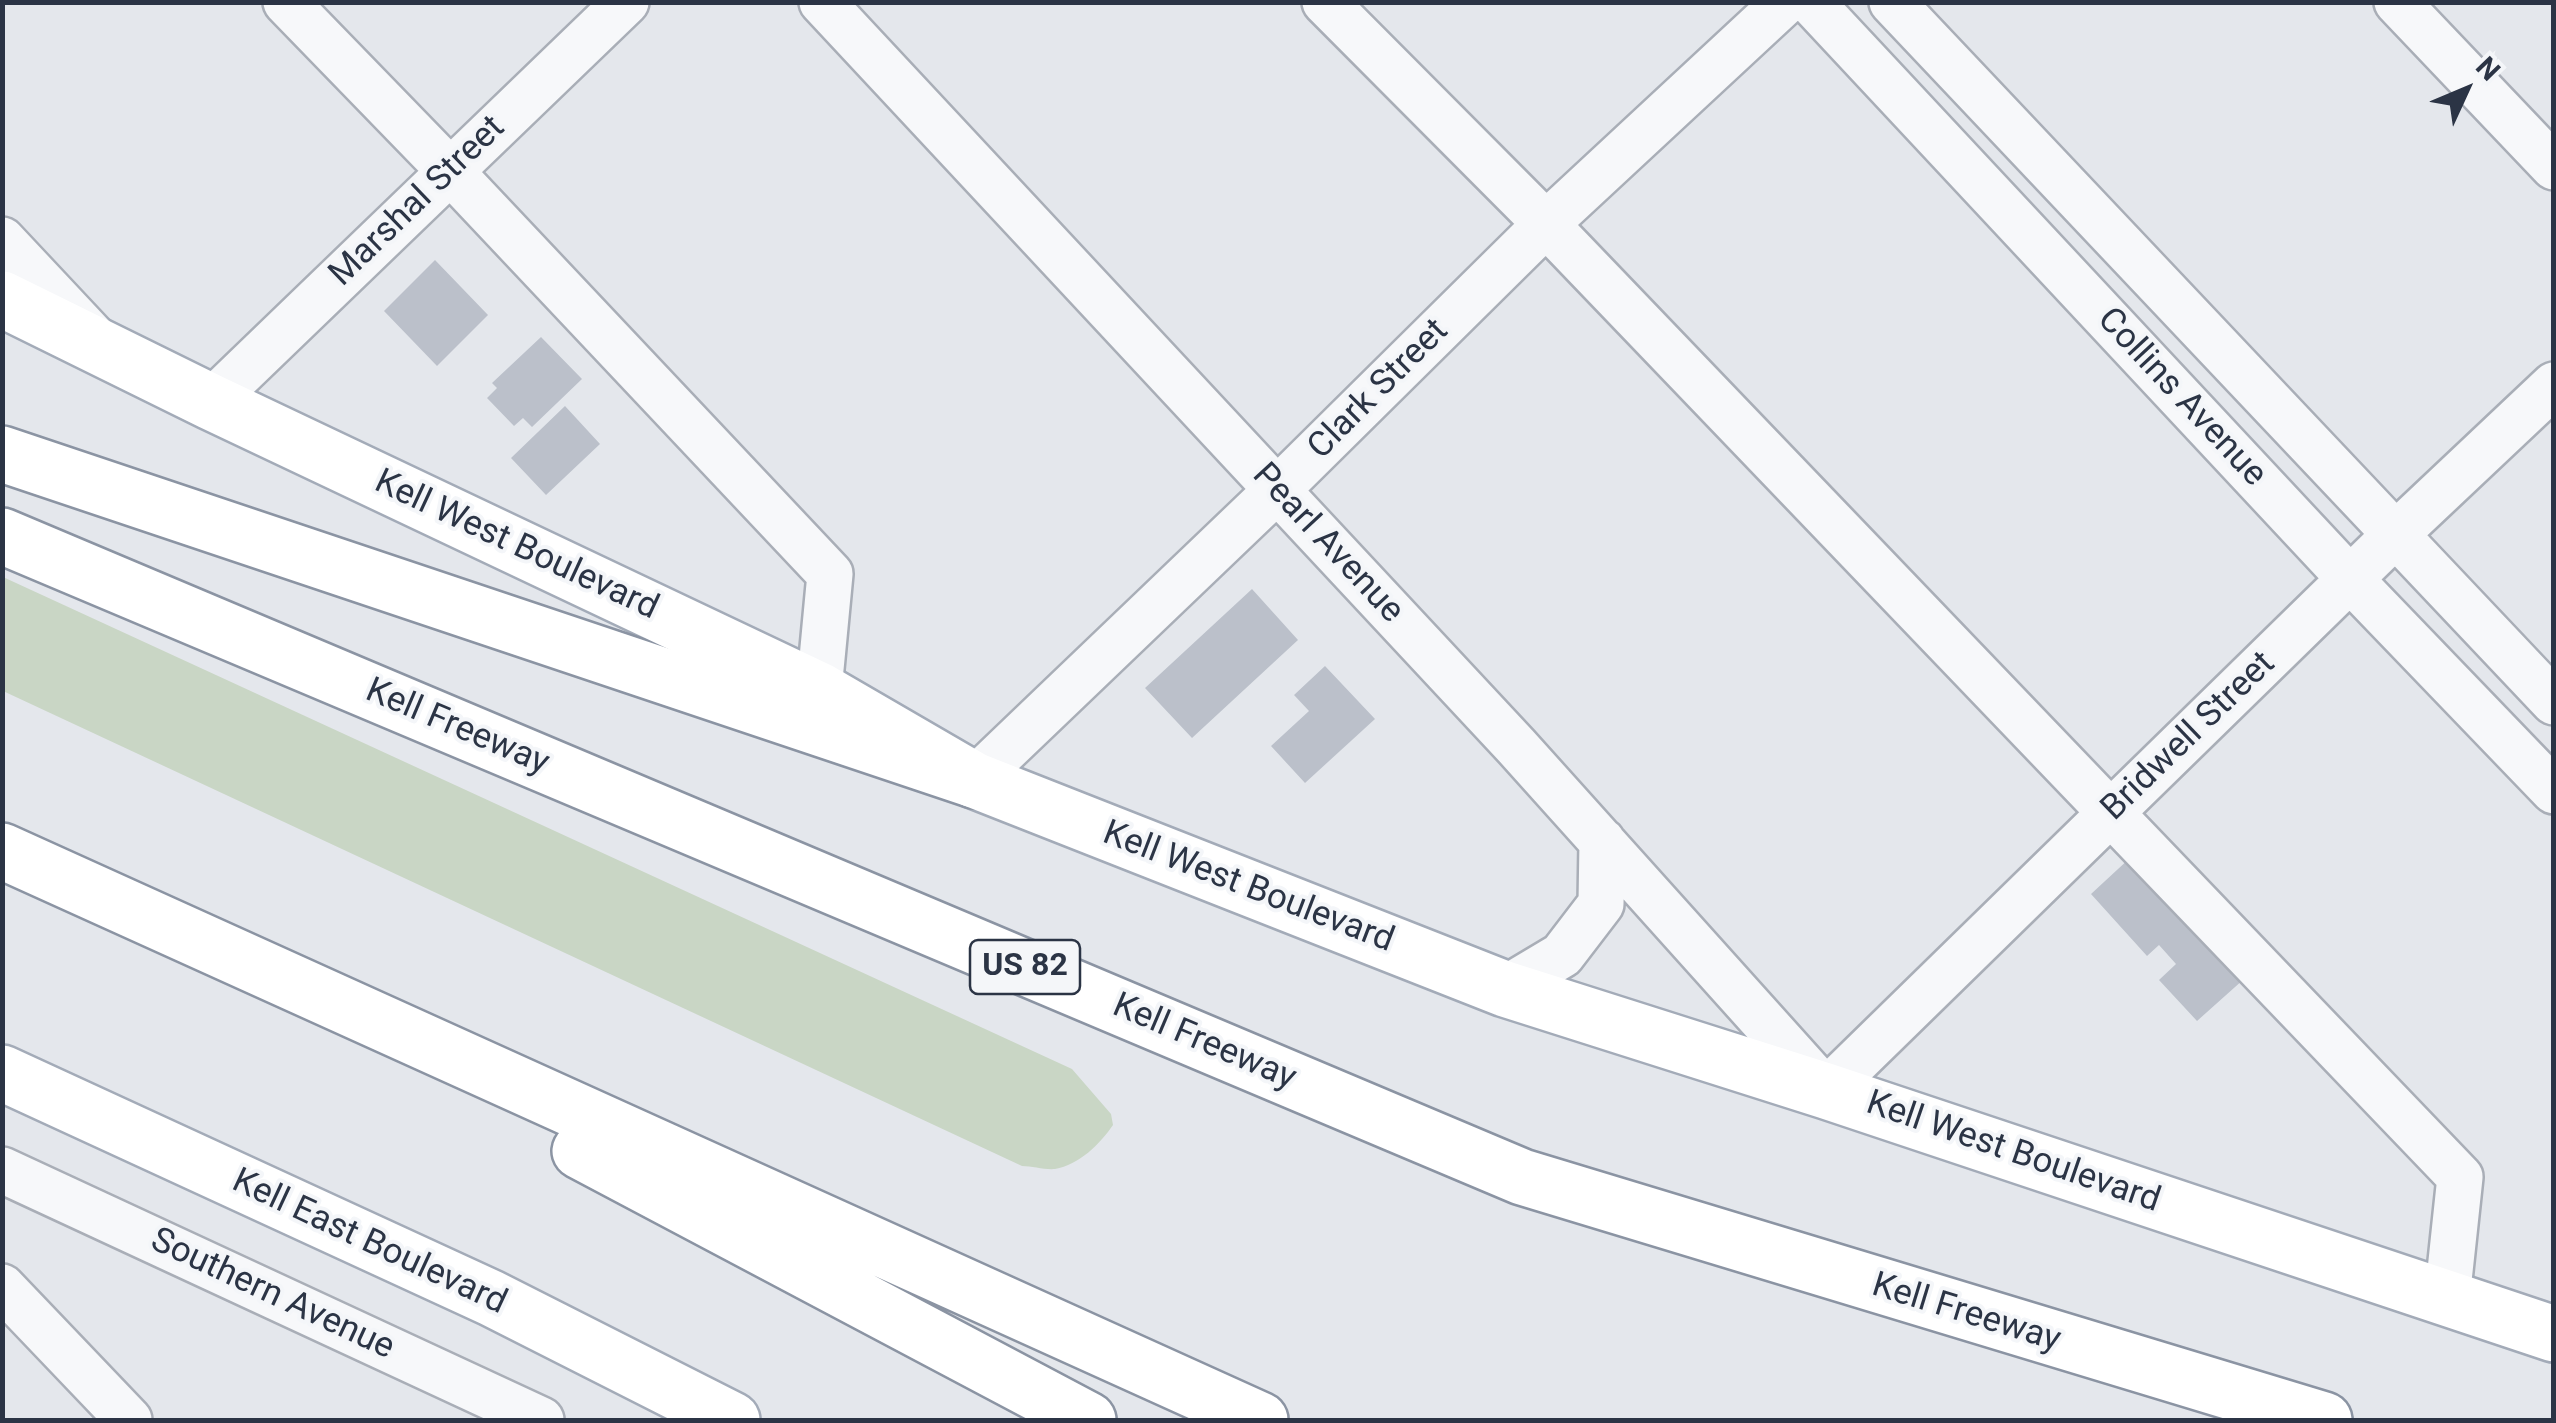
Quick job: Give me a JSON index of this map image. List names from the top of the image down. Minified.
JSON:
{"streets":{"main road":["Kell West Boulevard","Kell Freeway","US 82","Kell East Boulevard"],"street":["Marshal Street","Clark Street","Collins Avenue","Pearl Avenue","Bridwell Street","Southern Avenue"]},"crossings":[["Marshal Street","Kell West Boulevard"],["Clark Street","Pearl Avenue"],["Clark Street","Kell West Boulevard"],["Collins Avenue","Bridwell Street"],["Pearl Avenue","Kell West Boulevard"],["Pearl Avenue","Bridwell Street"],["Kell West Boulevard","Bridwell Street"]],"north":"top right"}
